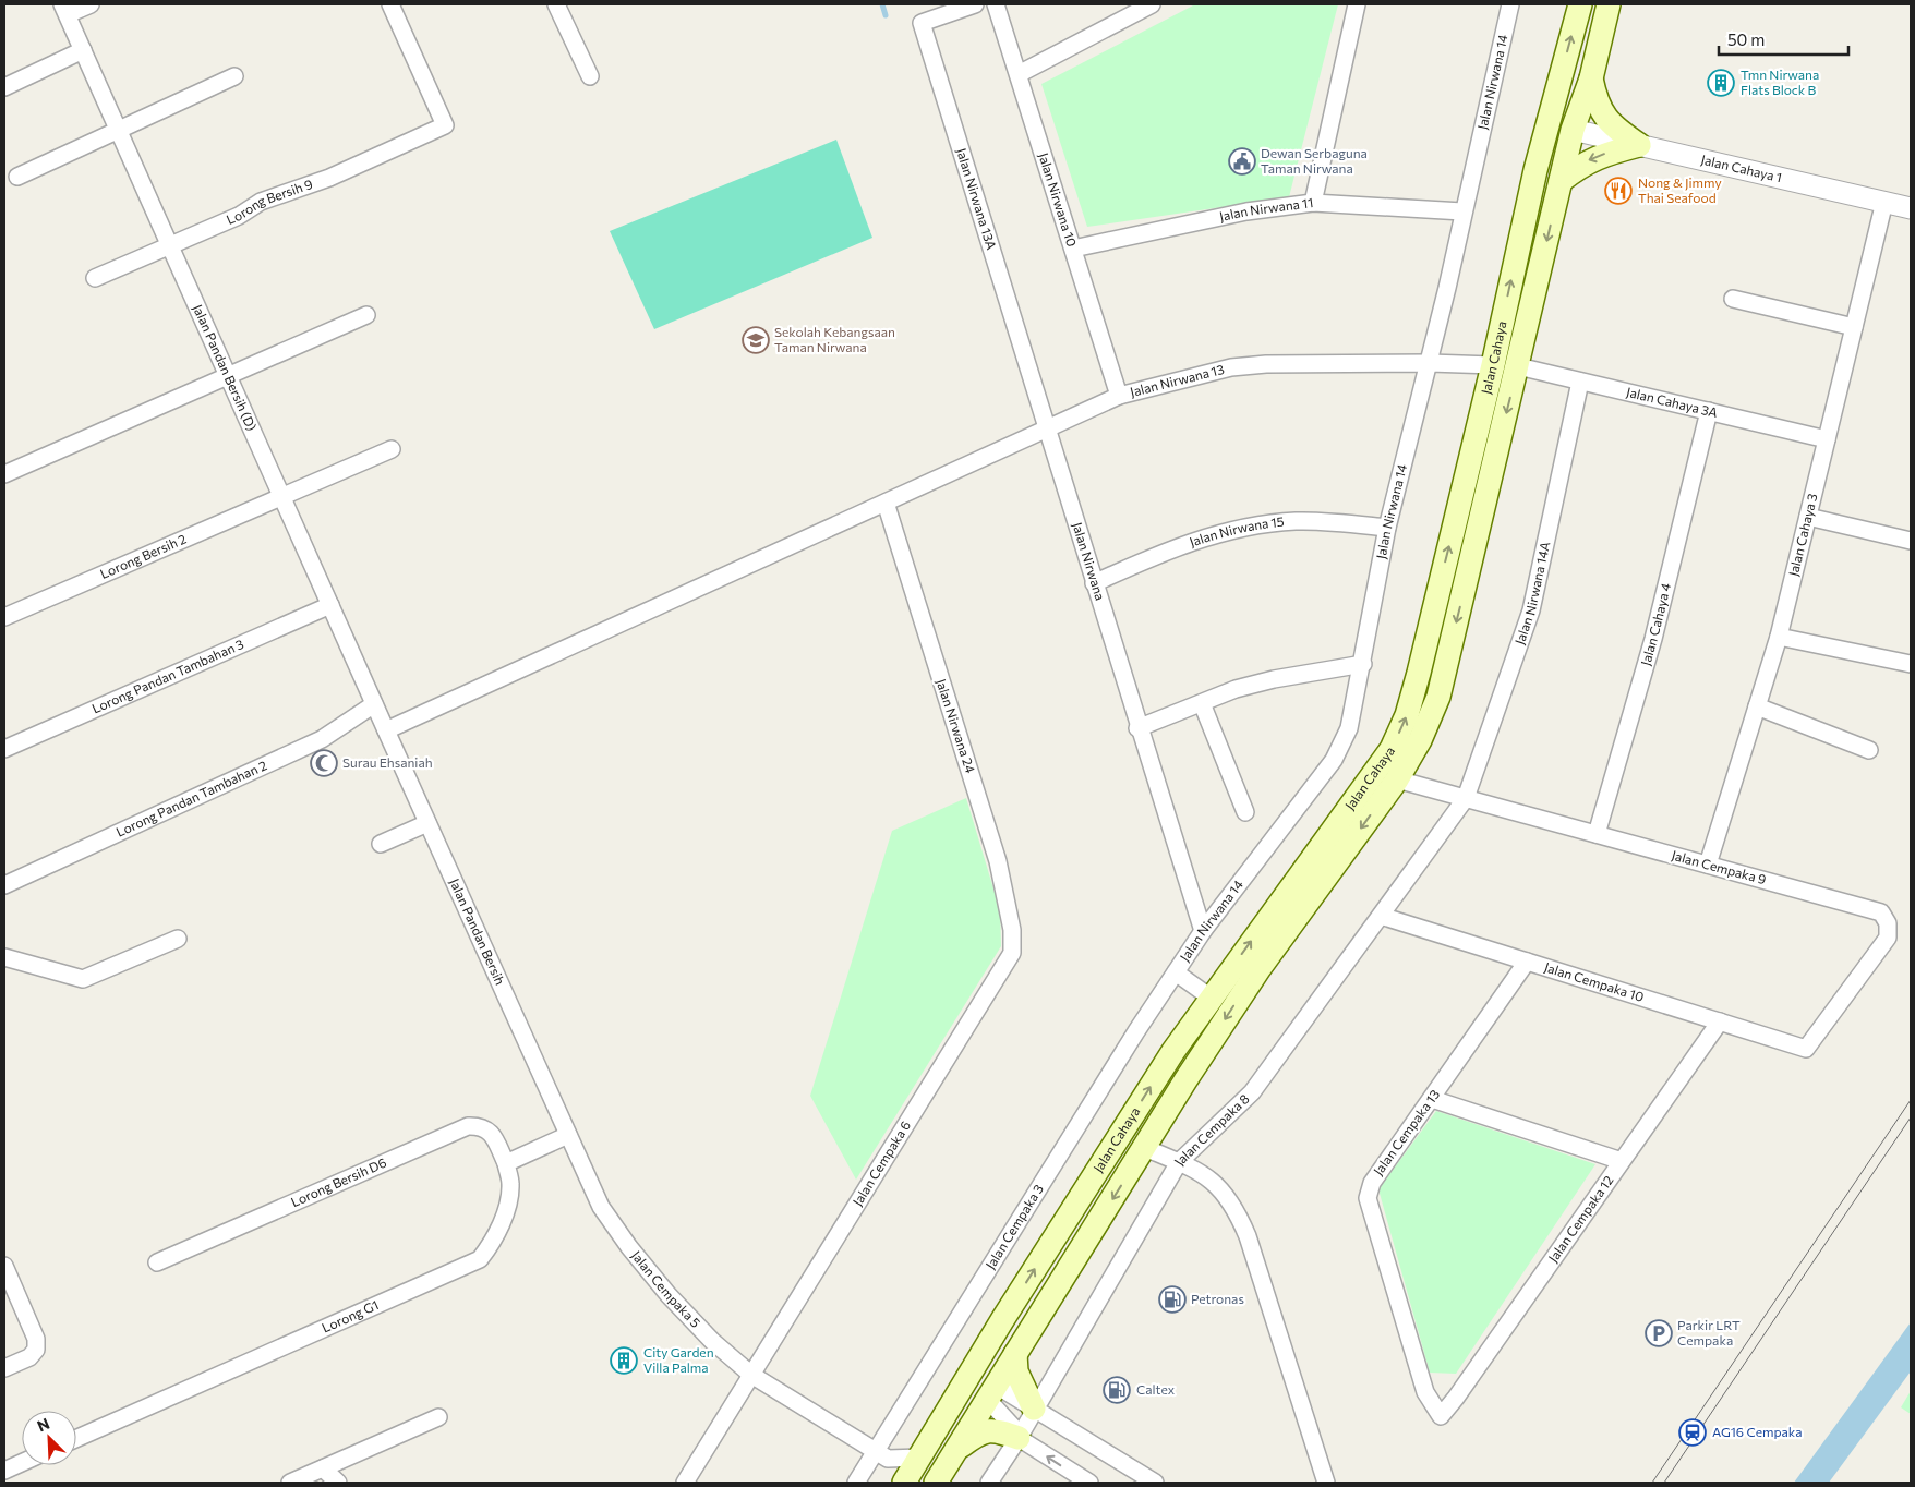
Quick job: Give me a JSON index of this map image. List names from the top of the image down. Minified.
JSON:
{"streets":{"main road":["Jalan Cahaya"],"street":["Jalan Nirwana 14","Jalan Cahaya 1","Jalan Nirwana 13A","Jalan Nirwana 10","Lorong Bersih 9","Jalan Nirwana 11","Jalan Pandan Bersih (D)","Jalan Nirwana 13","Jalan Cahaya 3A","Jalan Nirwana 15","Jalan Cahaya 3","Lorong Bersih 2","Jalan Nirwana","Jalan Nirwana 14A","Jalan Cahaya 4","Lorong Pandan Tambahan 3","Jalan Nirwana 24","Lorong Pandan Tambahan 2","Jalan Cempaka 9","Jalan Pandan Bersih","Jalan Cempaka 10","Jalan Cempaka 8","Jalan Cempaka 13","Jalan Cempaka 6","Lorong Bersih D6","Jalan Cempaka 12","Jalan Cempaka 3","Jalan Cempaka 5","Lorong G1"]},"crossings":[["Jalan Nirwana 14","Jalan Nirwana 11"],["Jalan Nirwana 14","Jalan Nirwana 13"],["Jalan Nirwana 14","Jalan Nirwana 15"],["Jalan Nirwana 14","Jalan Cempaka 3"],["Jalan Cahaya 1","Jalan Cahaya"],["Jalan Cahaya 1","Jalan Cahaya 3"],["Jalan Nirwana 13A","Jalan Nirwana 13"],["Jalan Nirwana 13A","Jalan Nirwana"],["Jalan Nirwana 10","Jalan Nirwana 11"],["Jalan Nirwana 10","Jalan Nirwana 13"],["Lorong Bersih 9","Jalan Pandan Bersih (D)"],["Jalan Cahaya","Jalan Nirwana 13"],["Jalan Cahaya","Jalan Cahaya 3A"],["Jalan Cahaya","Jalan Cempaka 9"],["Jalan Pandan Bersih (D)","Jalan Nirwana 13"],["Jalan Pandan Bersih (D)","Lorong Bersih 2"],["Jalan Pandan Bersih (D)","Lorong Pandan Tambahan 3"],["Jalan Pandan Bersih (D)","Lorong Pandan Tambahan 2"],["Jalan Pandan Bersih (D)","Jalan Pandan Bersih"],["Jalan Nirwana 13","Jalan Nirwana"],["Jalan Nirwana 13","Jalan Nirwana 24"],["Jalan Nirwana 13","Jalan Pandan Bersih"],["Jalan Cahaya 3A","Jalan Cahaya 3"],["Jalan Cahaya 3A","Jalan Nirwana 14A"],["Jalan Cahaya 3A","Jalan Cahaya 4"],["Jalan Nirwana 15","Jalan Nirwana"],["Jalan Cahaya 3","Jalan Cempaka 9"],["Jalan Nirwana 14A","Jalan Cempaka 9"],["Jalan Nirwana 14A","Jalan Cempaka 8"],["Jalan Cahaya 4","Jalan Cempaka 9"],["Jalan Nirwana 24","Jalan Cempaka 6"],["Jalan Cempaka 9","Jalan Cempaka 10"],["Jalan Cempaka 9","Jalan Cempaka 8"],["Jalan Pandan Bersih","Jalan Cempaka 5"],["Jalan Cempaka 10","Jalan Cempaka 8"],["Jalan Cempaka 10","Jalan Cempaka 13"],["Jalan Cempaka 10","Jalan Cempaka 12"],["Jalan Cempaka 13","Jalan Cempaka 12"],["Jalan Cempaka 6","Jalan Cempaka 5"],["Lorong Bersih D6","Lorong G1"],["Jalan Cempaka 3","Jalan Cempaka 5"]],"places":{"building":["Tmn Nirwana Flats Block B","City Garden Villa Palma"],"public building":["Dewan Serbaguna Taman Nirwana"],"restaurant":["Nong & Jimmy Thai Seafood"],"school or university":["Sekolah Kebangsaan Taman Nirwana"],"mosque":["Surau Ehsaniah"],"fuel station":["Petronas","Caltex"],"parking":["Parkir LRT Cempaka"],"station":["AG16 Cempaka"]},"scale_bar":"50 m","north":"top left"}
